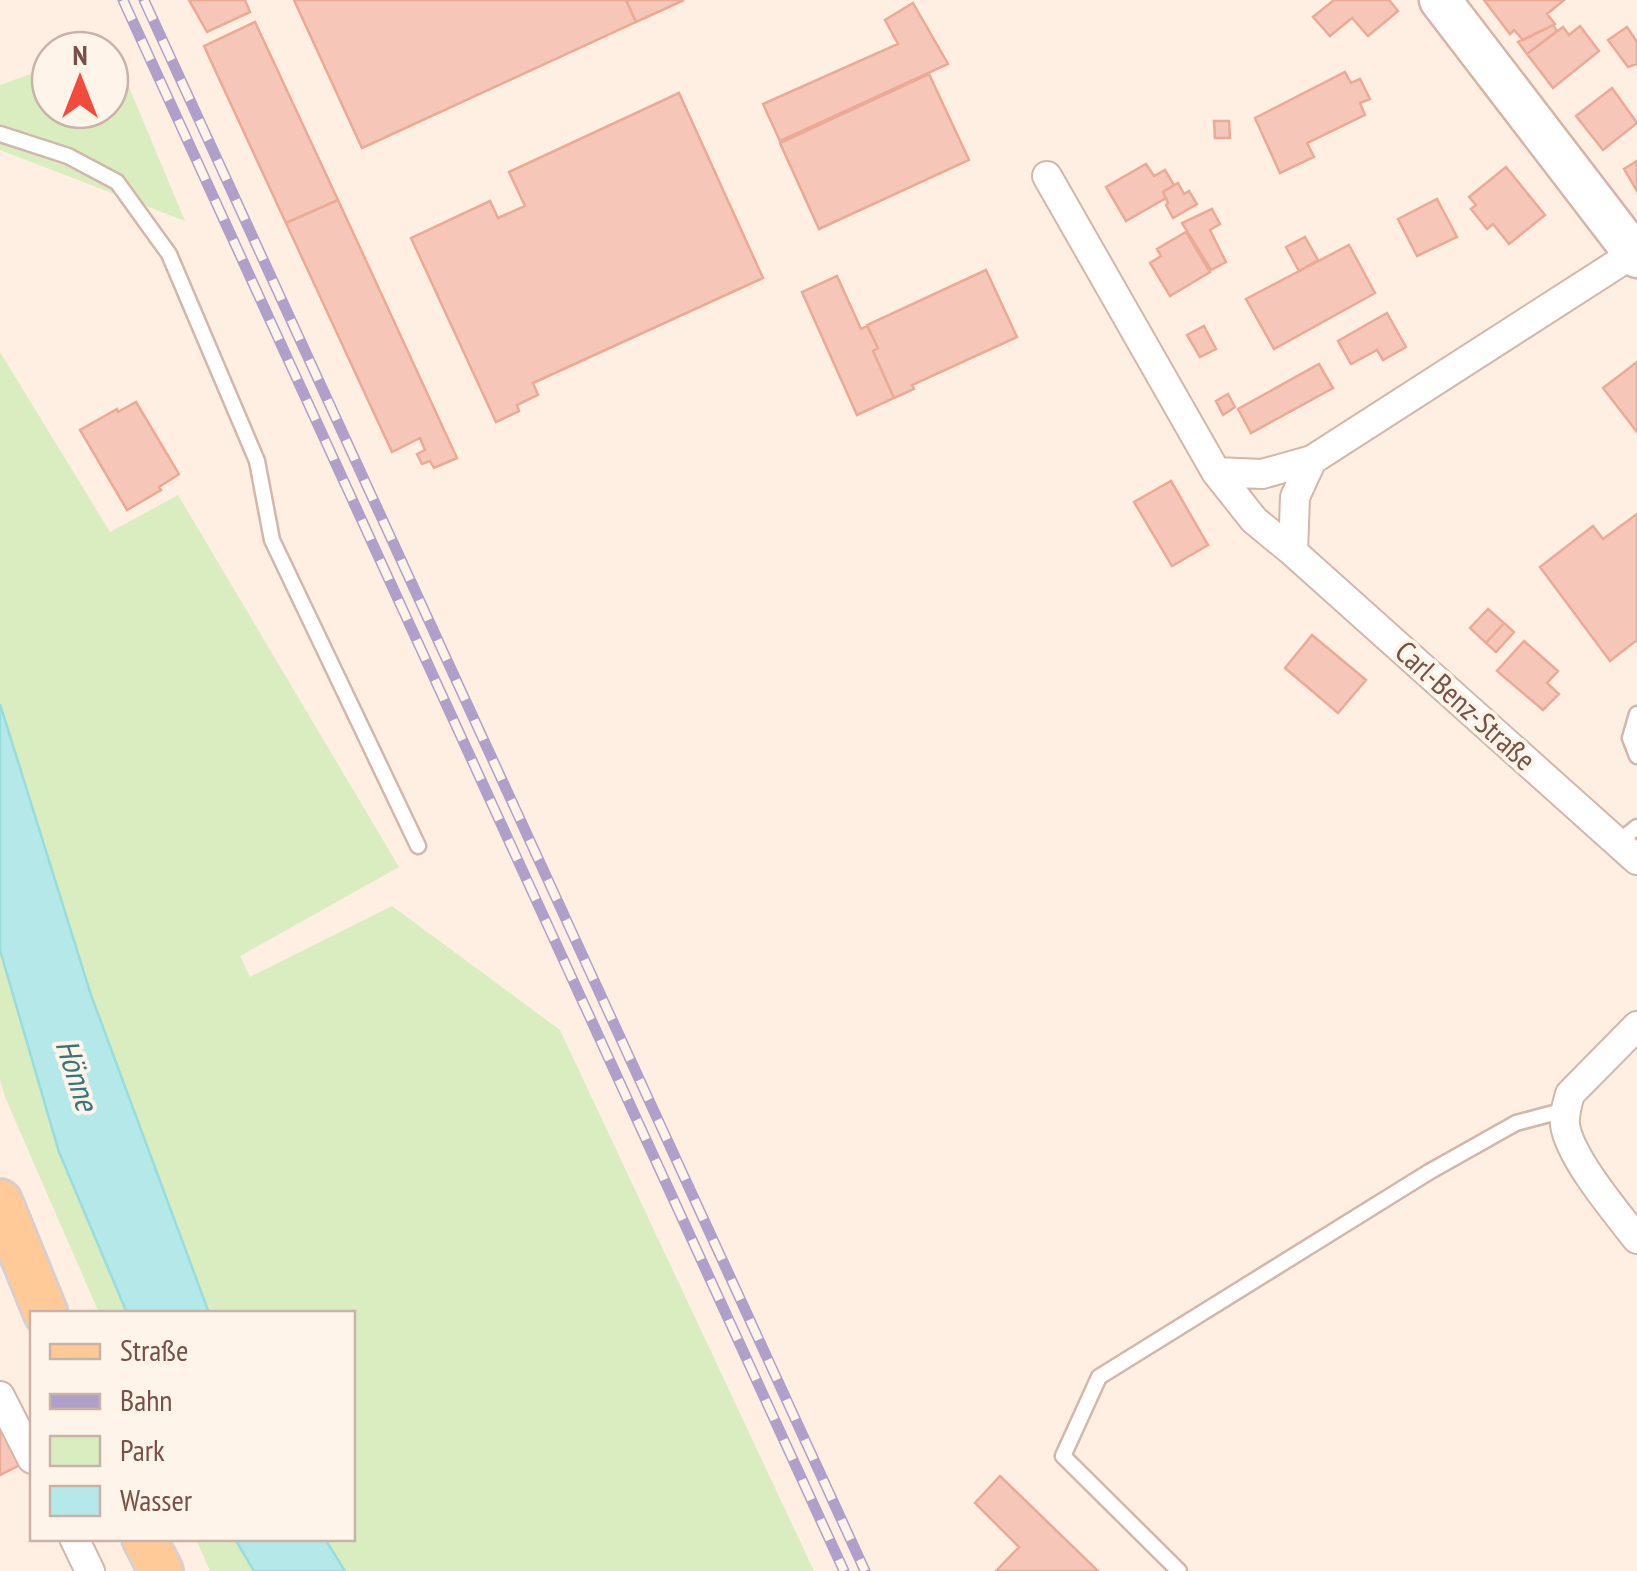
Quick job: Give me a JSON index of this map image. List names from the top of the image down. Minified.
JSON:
{"streets":{"street":["Carl-Benz-Straße"]},"water":["Hönne"],"legend":["Straße","Bahn","Park","Wasser"],"north":"top"}
